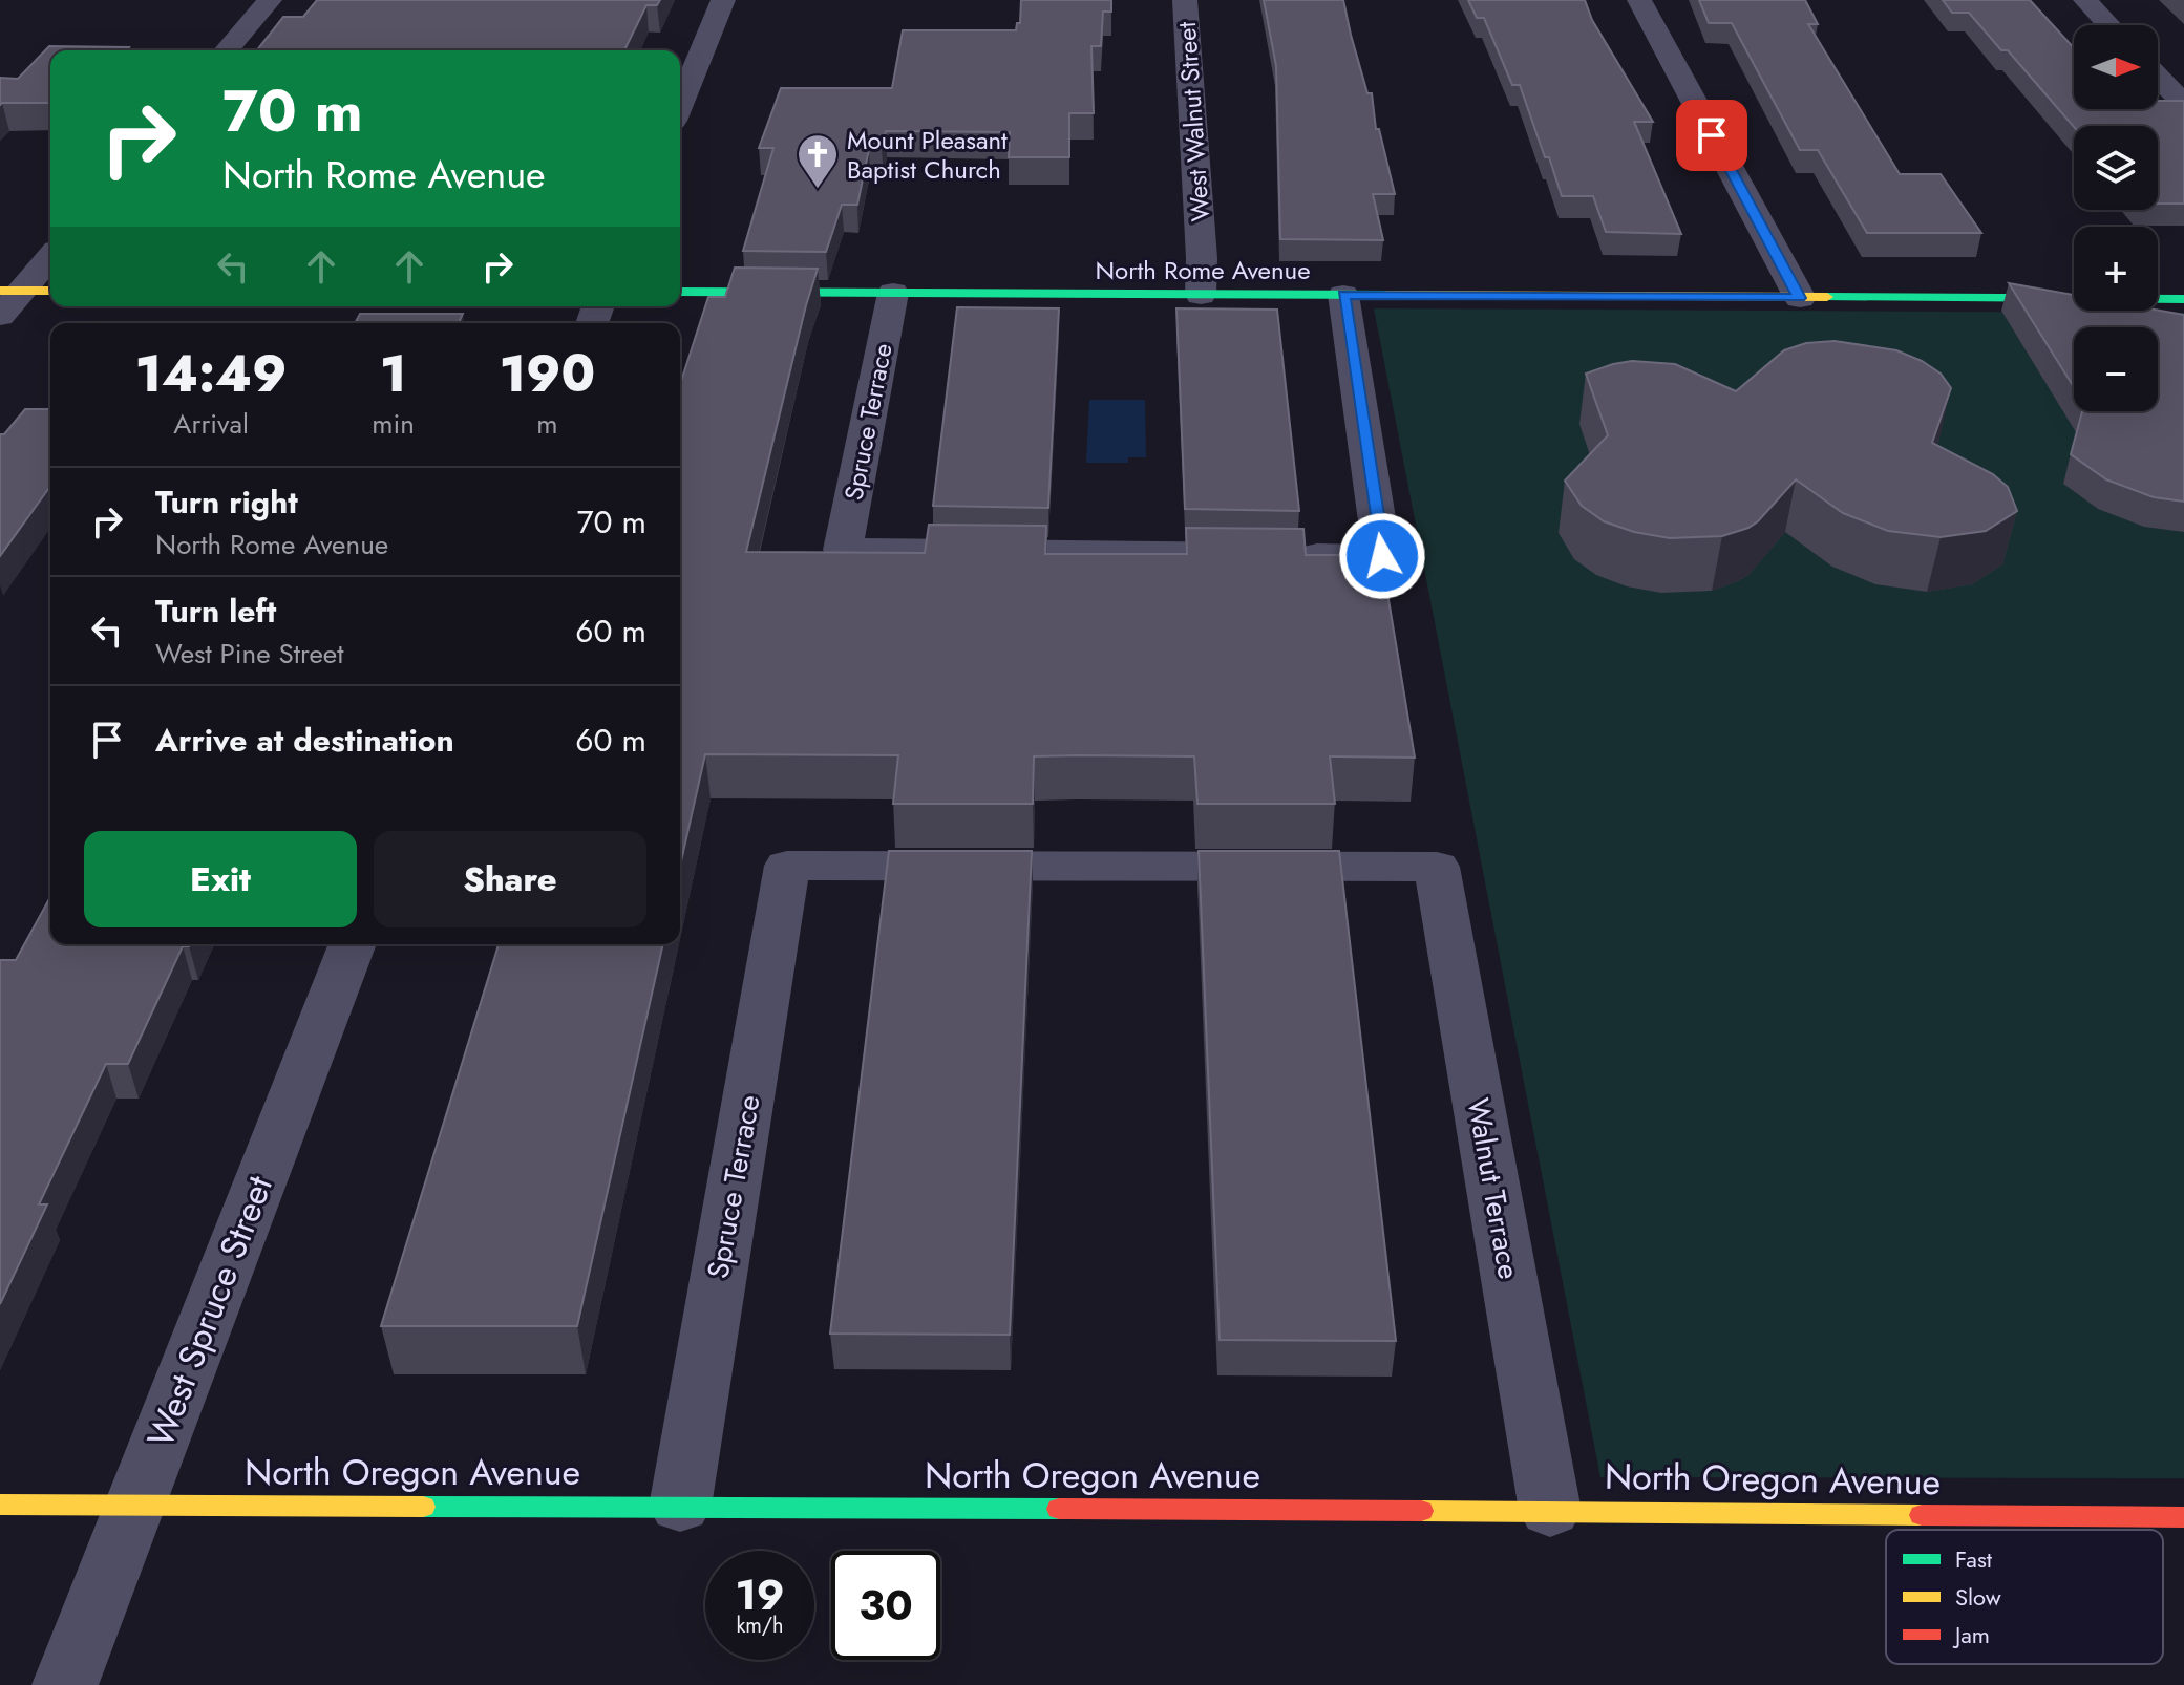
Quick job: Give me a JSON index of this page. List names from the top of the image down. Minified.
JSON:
{"streets":{"street":["West Walnut Street","North Rome Avenue","Spruce Terrace","Walnut Terrace","West Spruce Street","North Oregon Avenue"]},"crossings":[["West Walnut Street","North Rome Avenue"],["North Rome Avenue","Spruce Terrace"],["Spruce Terrace","Walnut Terrace"],["Spruce Terrace","North Oregon Avenue"],["Walnut Terrace","North Oregon Avenue"],["West Spruce Street","North Oregon Avenue"]],"places":{"church":["Mount Pleasant Baptist Church"]},"legend":["Fast","Slow","Jam"],"north":"right","page":{"map_buttons":["+","−"],"turn":["70 m","North Rome Avenue"],"eta":["14:49","Arrival","1","min","190","m"],"list":[{"name":"Turn right","note":"North Rome Avenue","value":"70 m"},{"name":"Turn left","note":"West Pine Street","value":"60 m"},{"name":"Arrive at destination","value":"60 m"}],"buttons":["Exit","Share"],"speed":"19 km/h","limit":"30"}}
